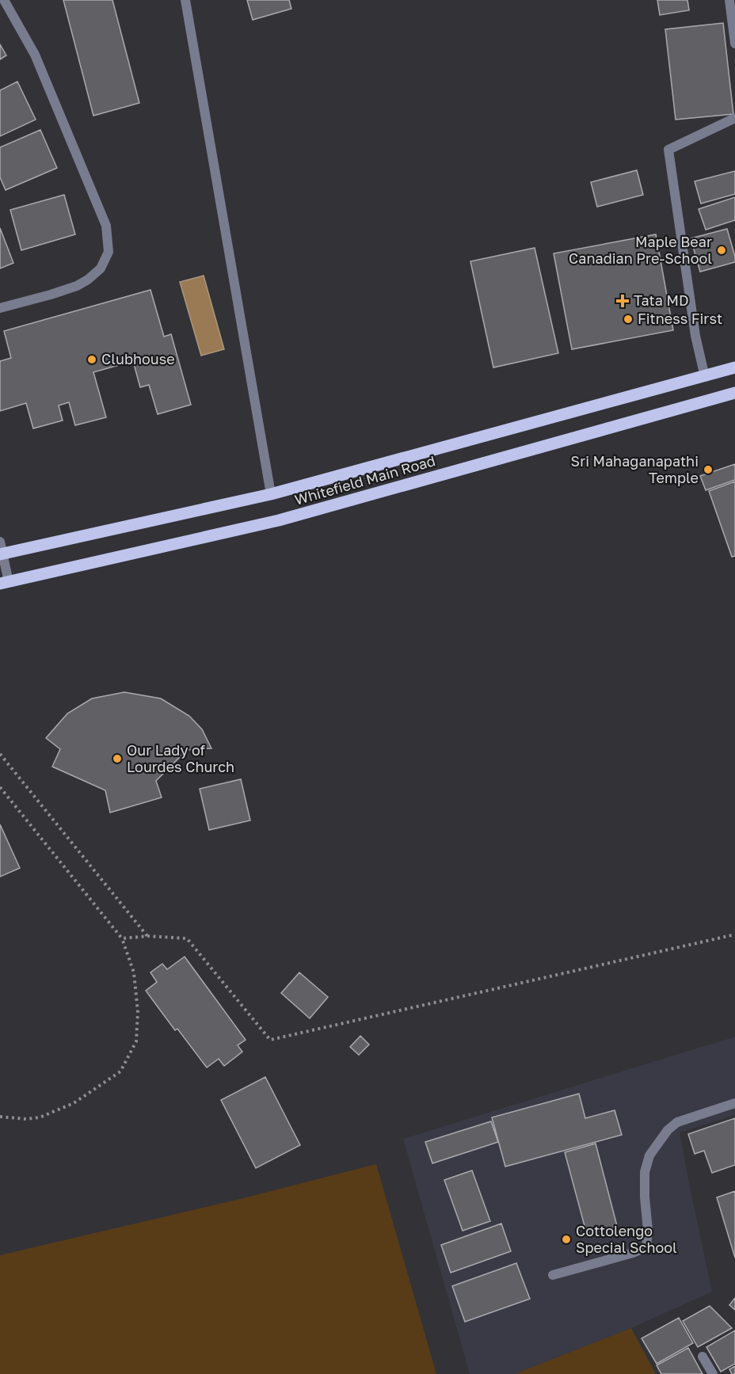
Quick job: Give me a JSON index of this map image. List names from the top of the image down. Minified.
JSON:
{"streets":{"main road":["Whitefield Main Road"]},"places":{"other":["Maple Bear Canadian Pre-School","Fitness First","Clubhouse","Sri Mahaganapathi Temple","Our Lady of Lourdes Church","Cottolengo Special School"],"health":["Tata MD"]}}
